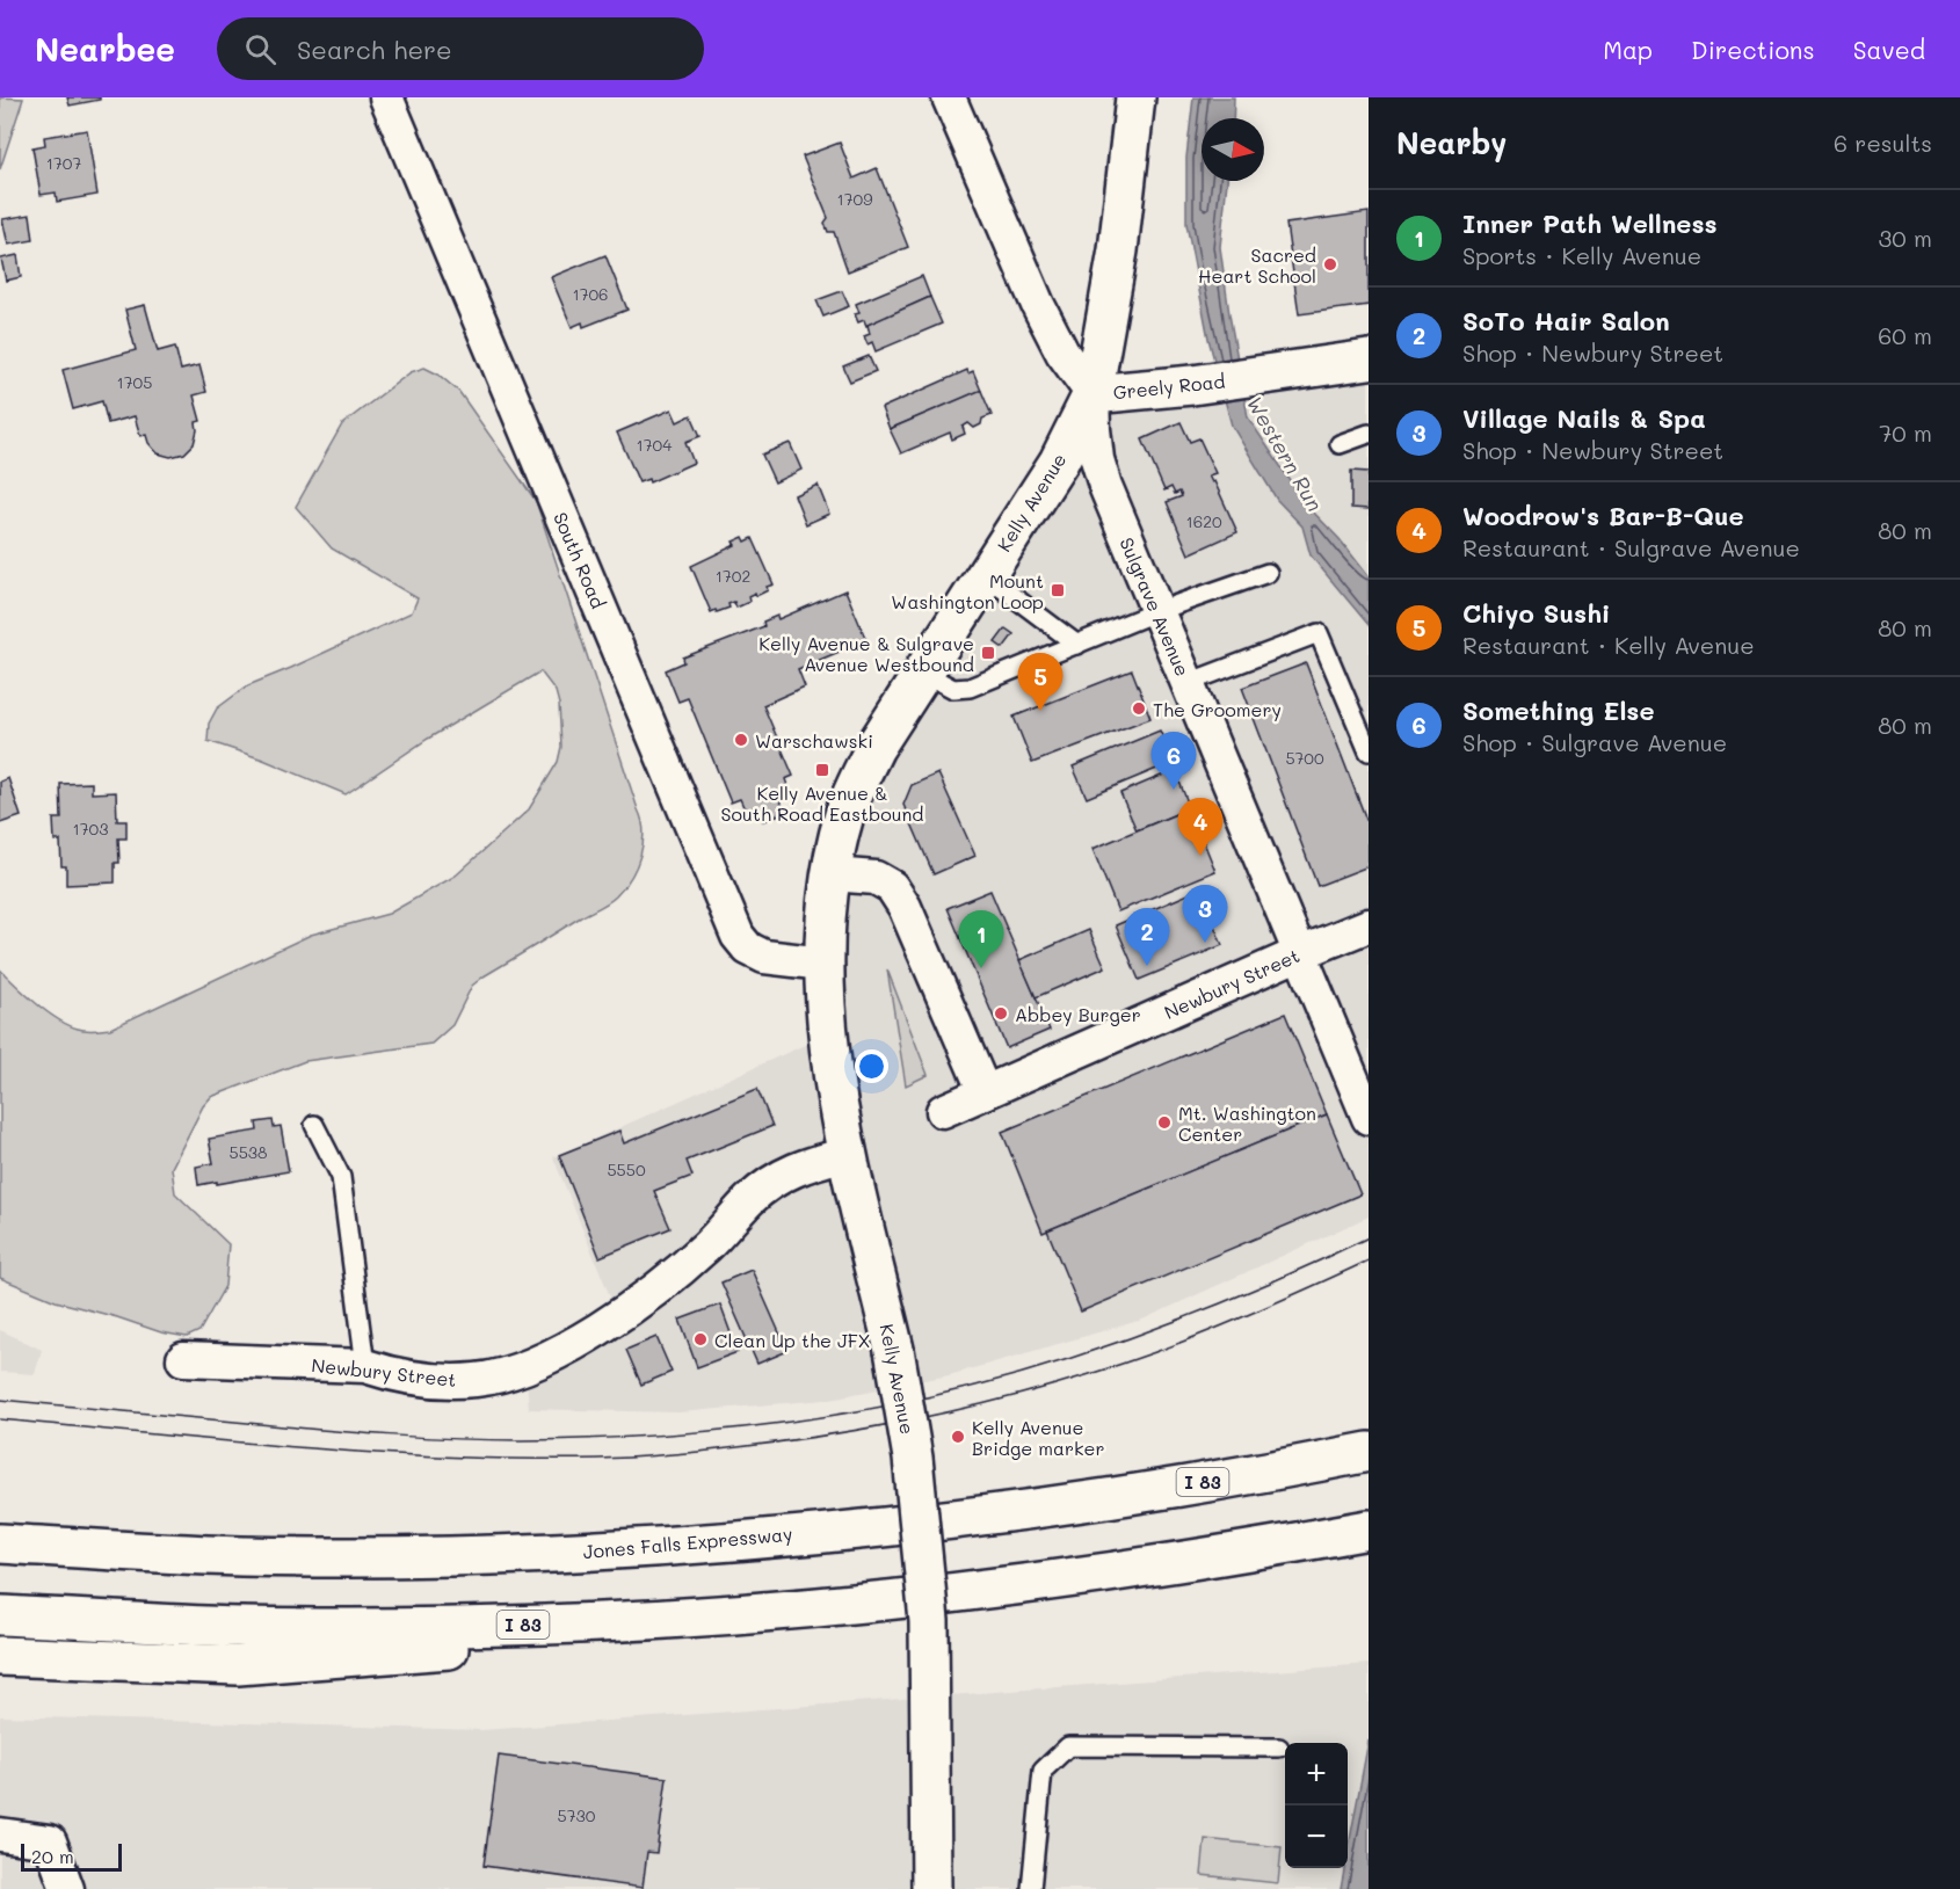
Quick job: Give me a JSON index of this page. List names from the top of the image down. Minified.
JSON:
{"streets":{"main road":["Greely Road","Kelly Avenue","I 83","Jones Falls Expressway"],"street":["South Road","Sulgrave Avenue","Newbury Street"]},"crossings":[["Greely Road","Kelly Avenue"],["Greely Road","Sulgrave Avenue"],["Kelly Avenue","South Road"],["Kelly Avenue","Sulgrave Avenue"],["Kelly Avenue","Newbury Street"],["Sulgrave Avenue","Newbury Street"]],"water":["Western Run"],"places":{"other":["Sacred Heart School","The Groomery","Warschawski","Abbey Burger","Mt. Washington Center","Clean Up the JFX","Kelly Avenue Bridge marker"],"transit":["Mount Washington Loop","Kelly Avenue & Sulgrave Avenue Westbound","Kelly Avenue & South Road Eastbound"]},"house_numbers":["1707","1709","1706","1705","1704","1620","1702","5700","1703","5538","5550","5730"],"scale_bar":"20 m","north":"right","page":{"header":"Nearbee","search":"Search here","nav":["Map","Directions","Saved"],"heading":["Nearby","6 results"],"list":[{"mark":"1","name":"Inner Path Wellness","note":"Sports · Kelly Avenue","value":"30 m"},{"mark":"2","name":"SoTo Hair Salon","note":"Shop · Newbury Street","value":"60 m"},{"mark":"3","name":"Village Nails & Spa","note":"Shop · Newbury Street","value":"70 m"},{"mark":"4","name":"Woodrow's Bar-B-Que","note":"Restaurant · Sulgrave Avenue","value":"80 m"},{"mark":"5","name":"Chiyo Sushi","note":"Restaurant · Kelly Avenue","value":"80 m"},{"mark":"6","name":"Something Else","note":"Shop · Sulgrave Avenue","value":"80 m"}],"pins":["5","6","4","3","2","1"],"map_buttons":["+","−"],"scale":"20 m"}}
